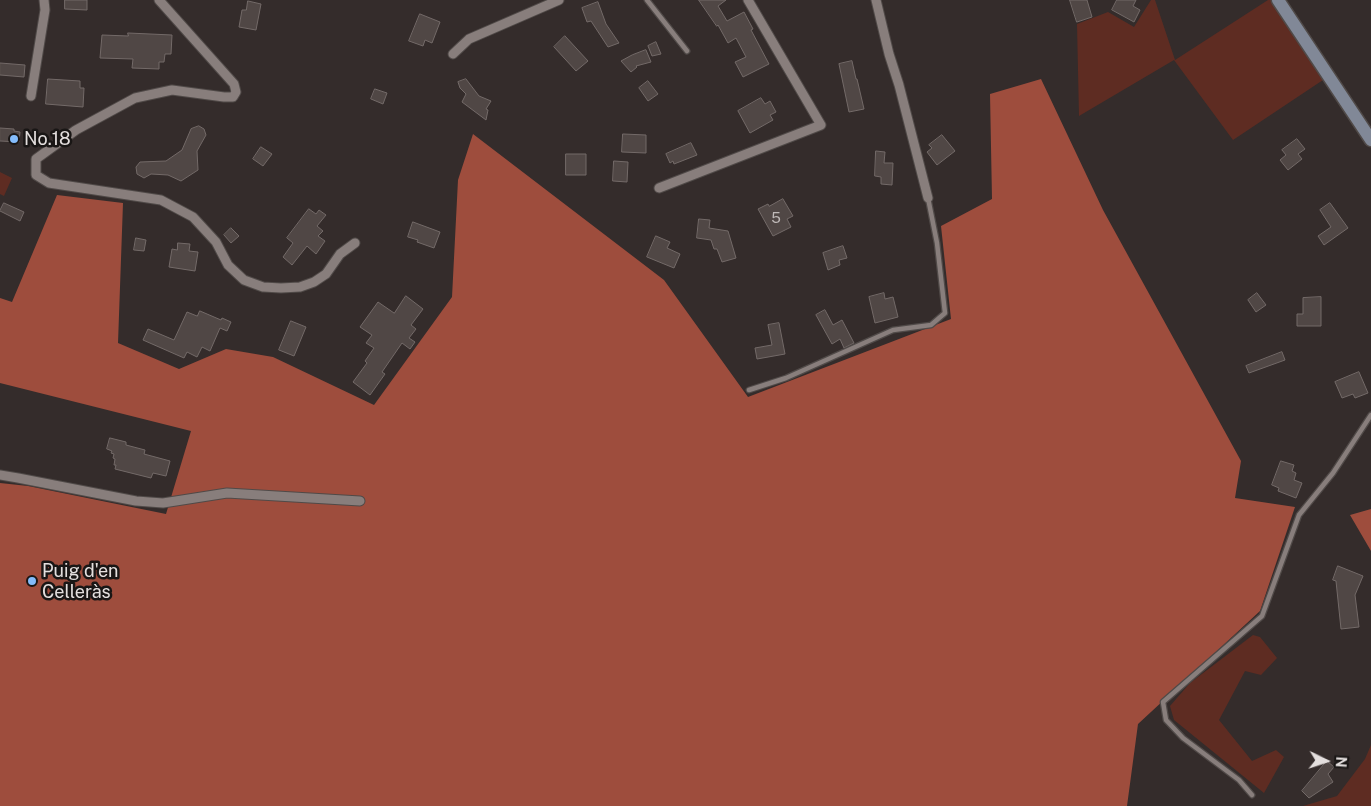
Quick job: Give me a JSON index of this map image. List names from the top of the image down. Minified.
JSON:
{"places":["No.18","Puig d'en Celleràs"],"house_numbers":["5"],"north":"right"}
